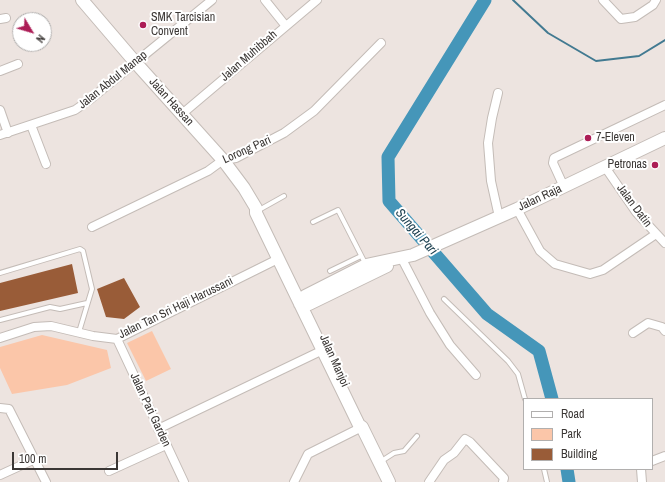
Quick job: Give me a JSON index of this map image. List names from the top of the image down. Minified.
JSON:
{"streets":{"street":["Jalan Muhibbah","Jalan Abdul Manap","Jalan Hassan","Lorong Pari","Jalan Raja","Jalan Datin","Jalan Tan Sri Haji Harussani","Jalan Manjoi","Jalan Pari Garden"]},"crossings":[["Jalan Muhibbah","Jalan Hassan"],["Jalan Abdul Manap","Jalan Hassan"],["Jalan Hassan","Lorong Pari"],["Jalan Hassan","Jalan Raja"],["Jalan Hassan","Jalan Tan Sri Haji Harussani"],["Jalan Hassan","Jalan Manjoi"],["Jalan Raja","Jalan Datin"],["Jalan Raja","Jalan Manjoi"],["Jalan Tan Sri Haji Harussani","Jalan Pari Garden"]],"water":["Sungai Pari"],"places":["SMK Tarcisian Convent","7-Eleven","Petronas"],"legend":["Road","Park","Building"],"scale_bar":"100 m","north":"bottom right"}
